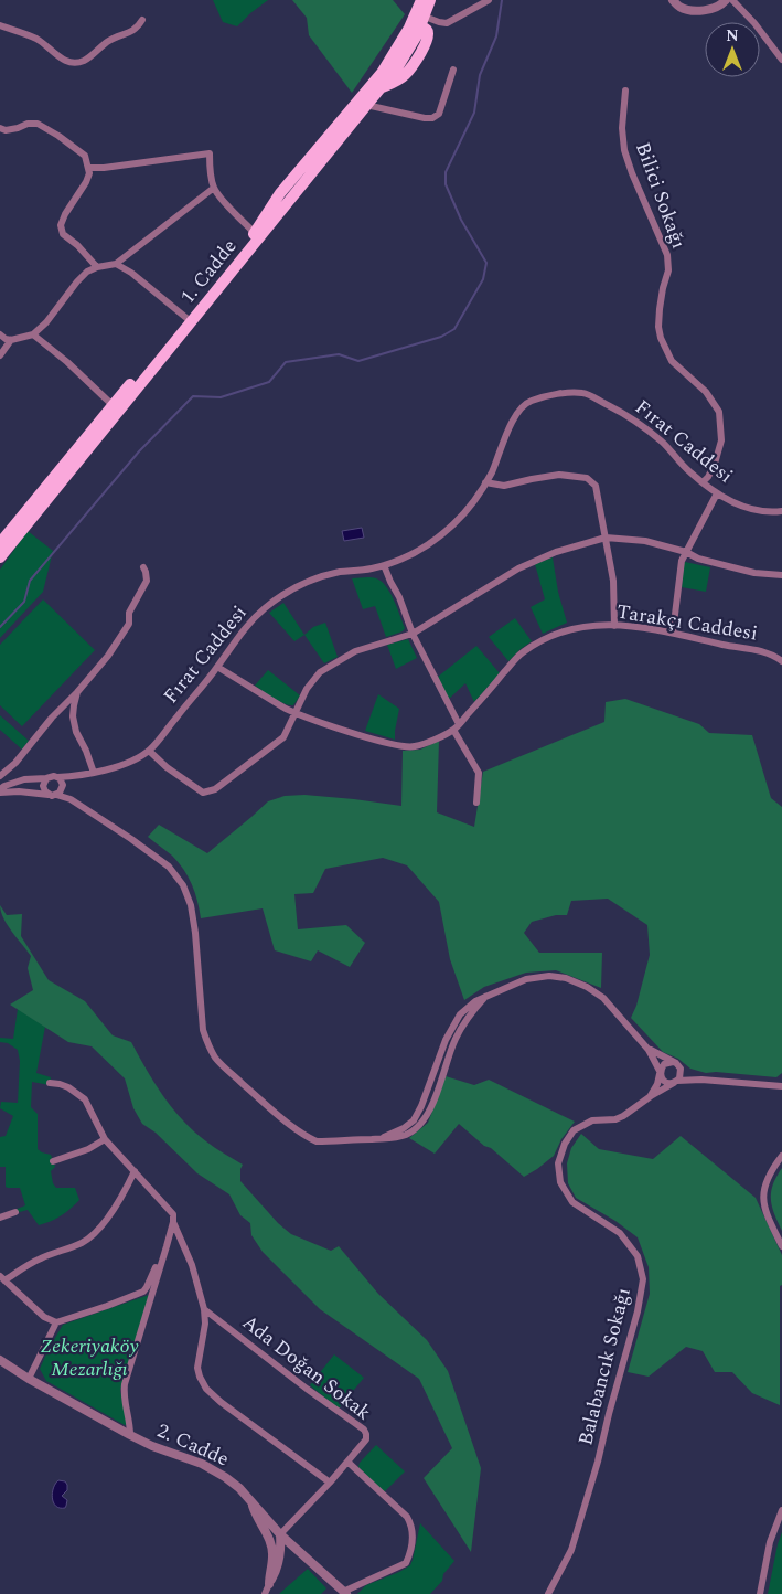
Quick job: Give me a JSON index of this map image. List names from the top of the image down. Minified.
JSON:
{"streets":{"main road":["1. Cadde"],"street":["Bilici Sokağı","Fırat Caddesi","Tarakçı Caddesi","Balabancık Sokağı","Ada Doğan Sokak","2. Cadde"]},"crossings":[["Bilici Sokağı","Fırat Caddesi"],["Fırat Caddesi","Tarakçı Caddesi"],["Ada Doğan Sokak","2. Cadde"]],"parks":["Zekeriyaköy Mezarlığı"],"north":"top"}
